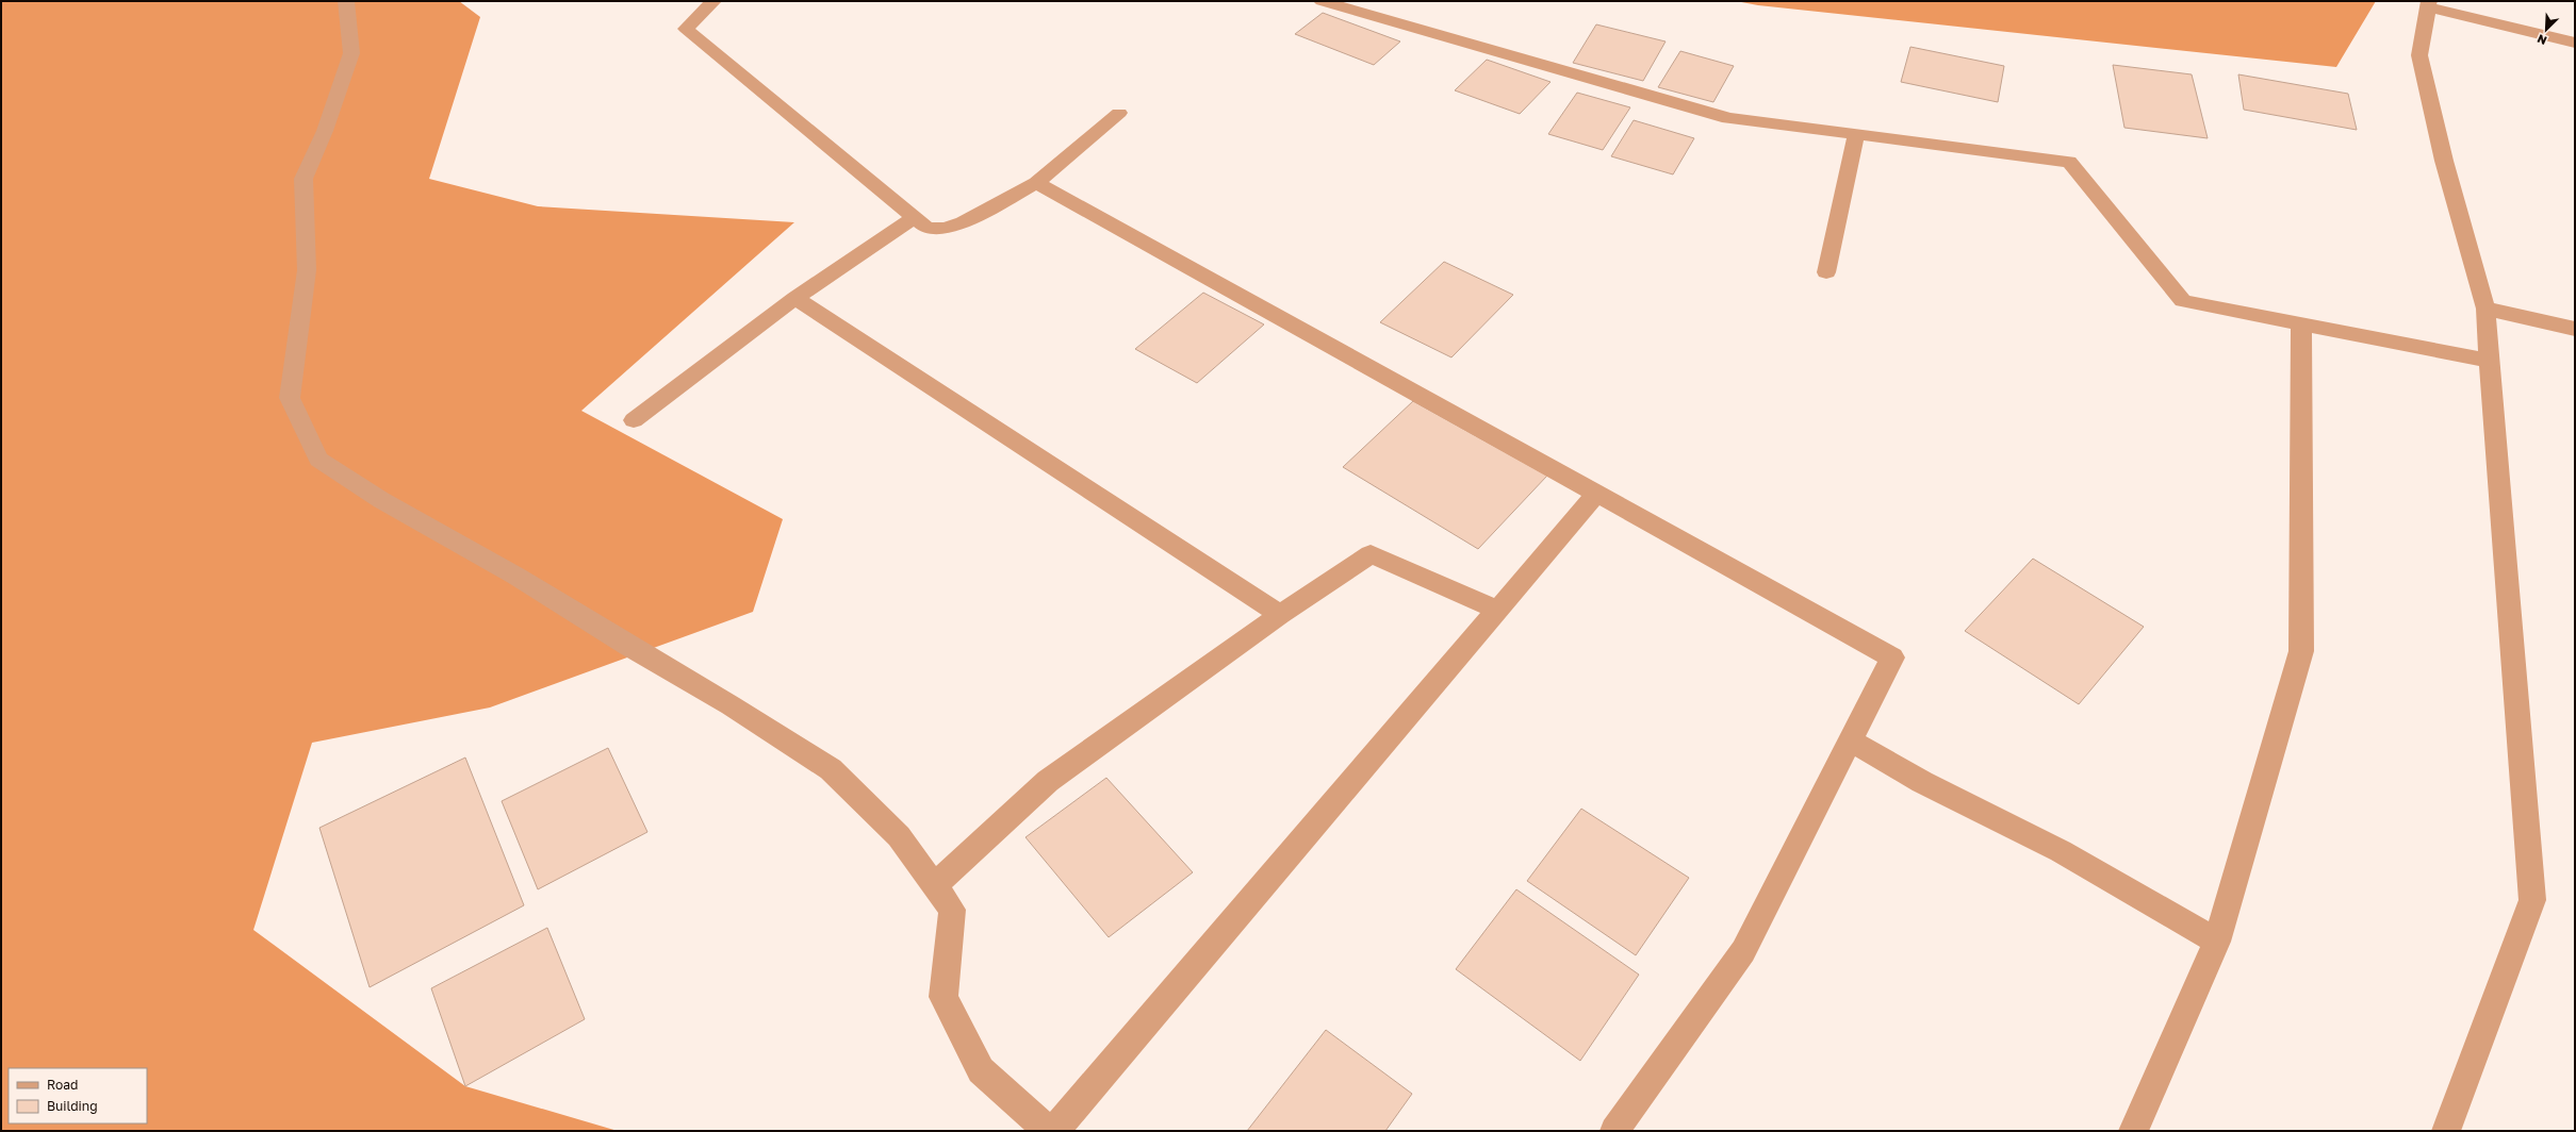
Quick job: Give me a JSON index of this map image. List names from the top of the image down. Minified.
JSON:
{"legend":["Road","Building"],"north":"bottom left"}
